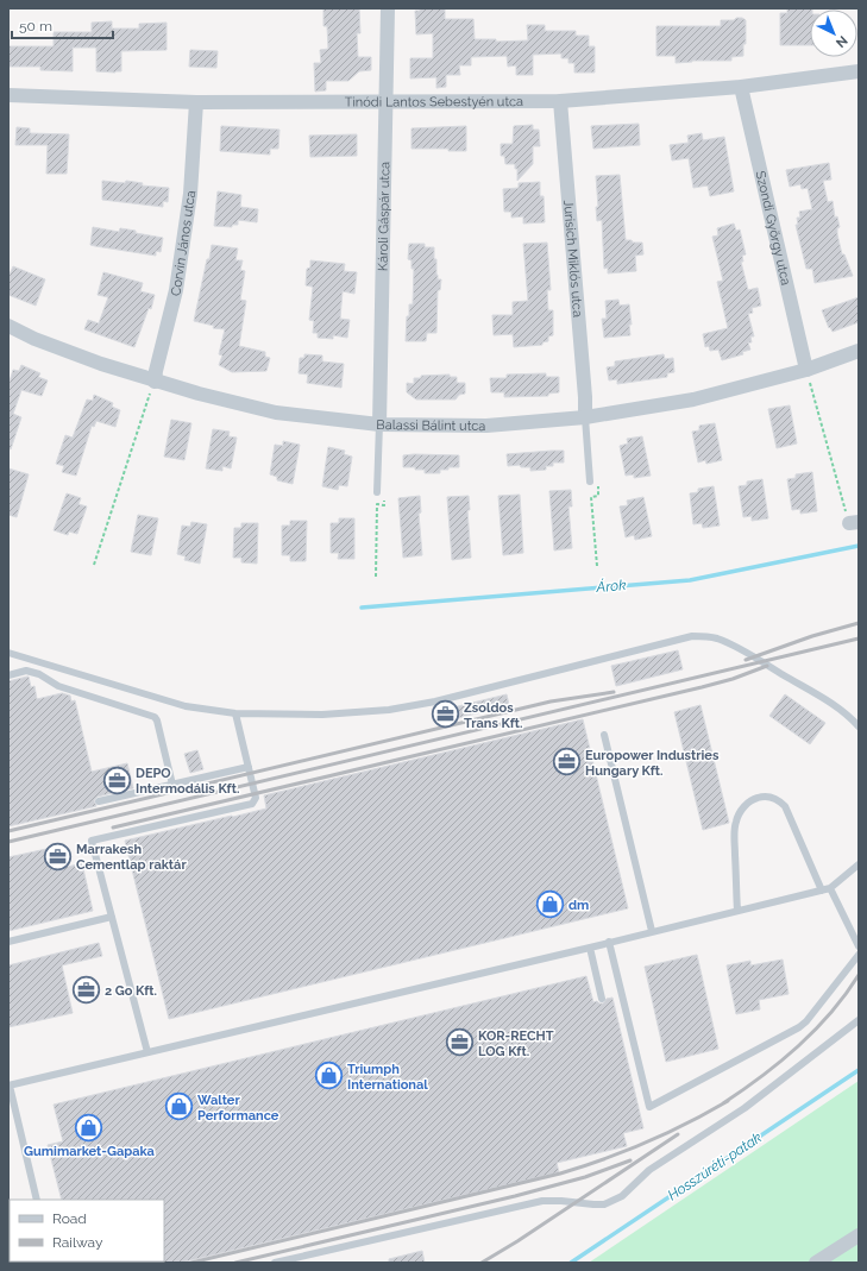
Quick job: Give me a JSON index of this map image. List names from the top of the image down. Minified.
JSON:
{"streets":{"street":["Tinódi Lantos Sebestyén utca","Károli Gáspár utca","Szondi György utca","Corvin János utca","Jurisich Miklós utca","Balassi Bálint utca"]},"crossings":[["Tinódi Lantos Sebestyén utca","Károli Gáspár utca"],["Tinódi Lantos Sebestyén utca","Szondi György utca"],["Tinódi Lantos Sebestyén utca","Corvin János utca"],["Tinódi Lantos Sebestyén utca","Jurisich Miklós utca"],["Károli Gáspár utca","Balassi Bálint utca"],["Szondi György utca","Balassi Bálint utca"],["Corvin János utca","Balassi Bálint utca"],["Jurisich Miklós utca","Balassi Bálint utca"]],"water":["Árok","Hosszúréti-patak"],"places":{"office":["Zsoldos Trans Kft.","Europower Industries Hungary Kft.","DEPO Intermodális Kft.","Marrakesh Cementlap raktár","2 Go Kft.","KOR-RECHT LOG Kft."],"shop":["dm","Triumph International","Walter Performance","Gumimarket-Gapaka"]},"legend":["Road","Railway"],"scale_bar":"50 m","north":"bottom right"}
